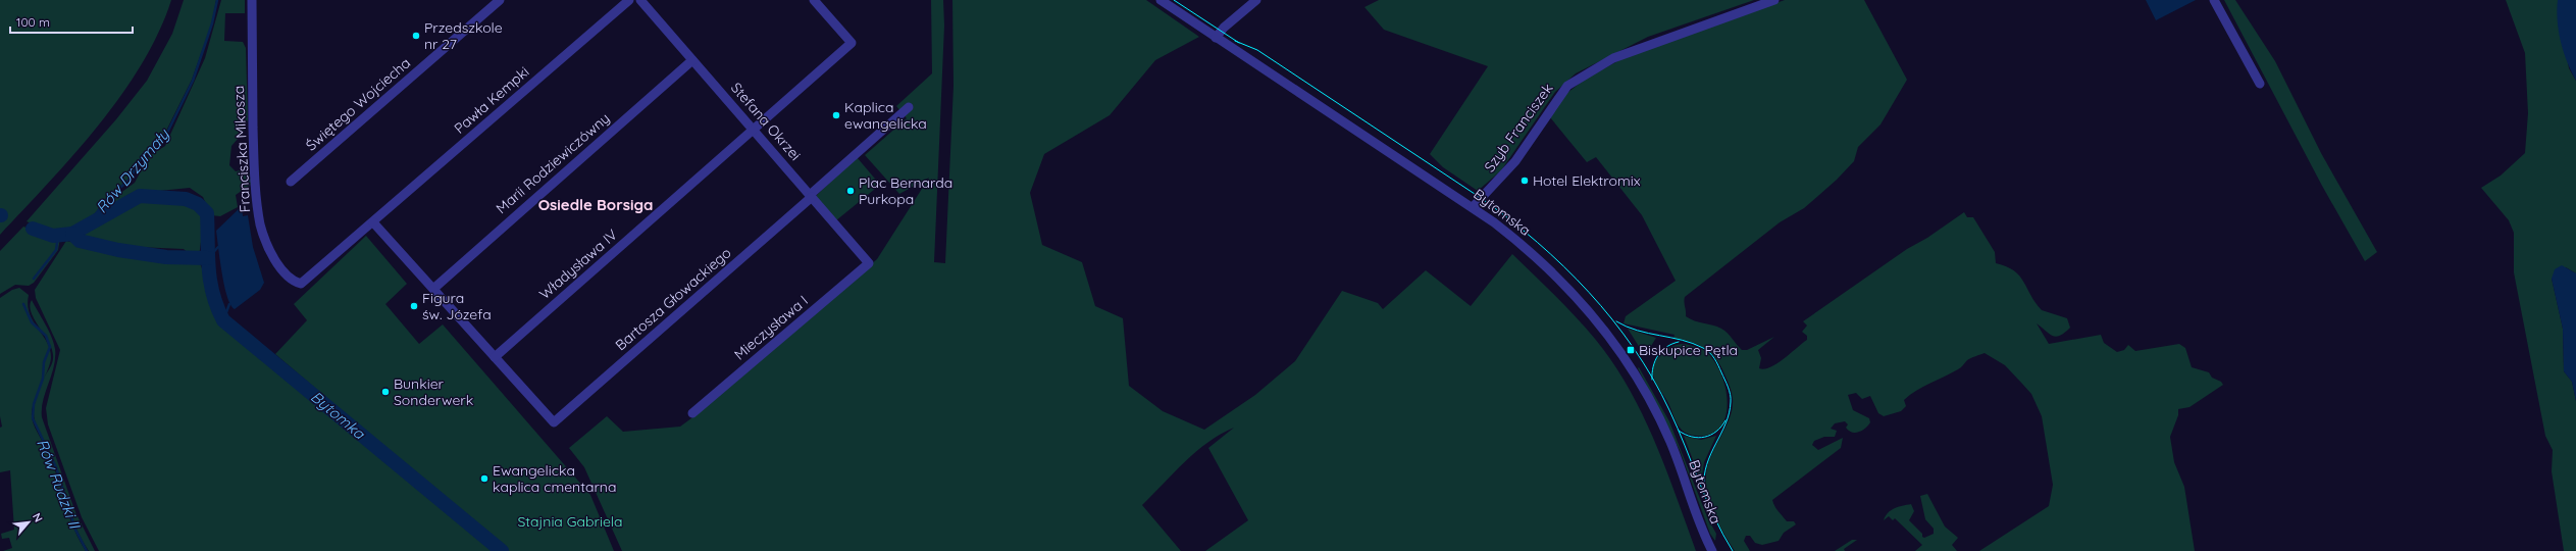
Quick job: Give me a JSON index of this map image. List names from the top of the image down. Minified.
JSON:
{"streets":{"street":["Pawła Kempki","Świętego Wojciecha","Stefana Okrzei","Szyb Franciszek","Franciszka Mikosza","Marii Rodziewiczówny","Bytomska","Władysława IV","Bartosza Głowackiego","Mieczysława I"]},"crossings":[["Pawła Kempki","Franciszka Mikosza"],["Stefana Okrzei","Marii Rodziewiczówny"],["Stefana Okrzei","Władysława IV"],["Stefana Okrzei","Bartosza Głowackiego"],["Stefana Okrzei","Mieczysława I"],["Szyb Franciszek","Bytomska"],["Władysława IV","Bartosza Głowackiego"]],"districts":["Osiedle Borsiga"],"water":["Rów Drzymały","Bytomka","Rów Rudzki II"],"parks":["Stajnia Gabriela"],"places":{"other":["Przedszkole nr 27","Kaplica ewangelicka","Hotel Elektromix","Plac Bernarda Purkopa","Figura św. Józefa","Bunkier Sonderwerk","Ewangelicka kaplica cmentarna"],"transit":["Biskupice Pętla"]},"scale_bar":"100 m","north":"top right"}
